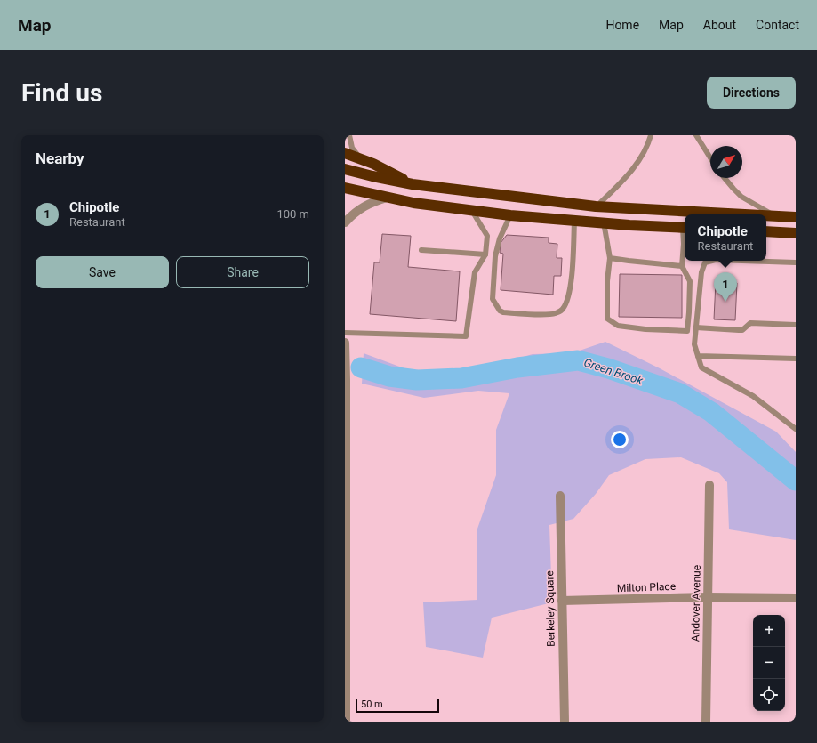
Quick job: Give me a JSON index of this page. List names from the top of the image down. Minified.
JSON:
{"streets":{"street":["Milton Place","Andover Avenue","Berkeley Square"]},"crossings":[["Milton Place","Andover Avenue"],["Milton Place","Berkeley Square"]],"water":["Green Brook"],"scale_bar":"50 m","north":"top right","page":{"header":"Map","nav":["Home","Map","About","Contact"],"buttons":["Directions",["Save","Share"]],"title":"Find us","heading":"Nearby","list":[{"mark":"1","name":"Chipotle","note":"Restaurant","value":"100 m"}],"popup":["Chipotle","Restaurant"],"pins":"1","map_buttons":["+","−"],"scale":"50 m"}}
